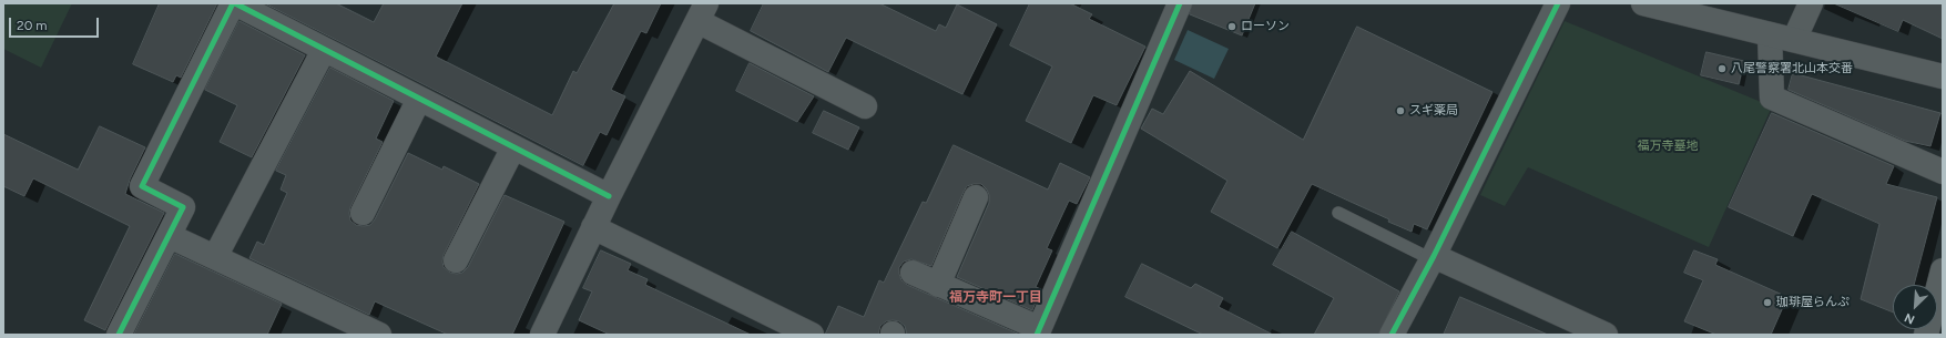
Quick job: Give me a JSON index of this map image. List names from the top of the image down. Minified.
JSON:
{"districts":["福万寺町一丁目"],"parks":["福万寺墓地"],"places":["ローソン","八尾警察署北山本交番","スギ薬局","珈琲屋らんぷ"],"scale_bar":"20 m","north":"bottom left"}
